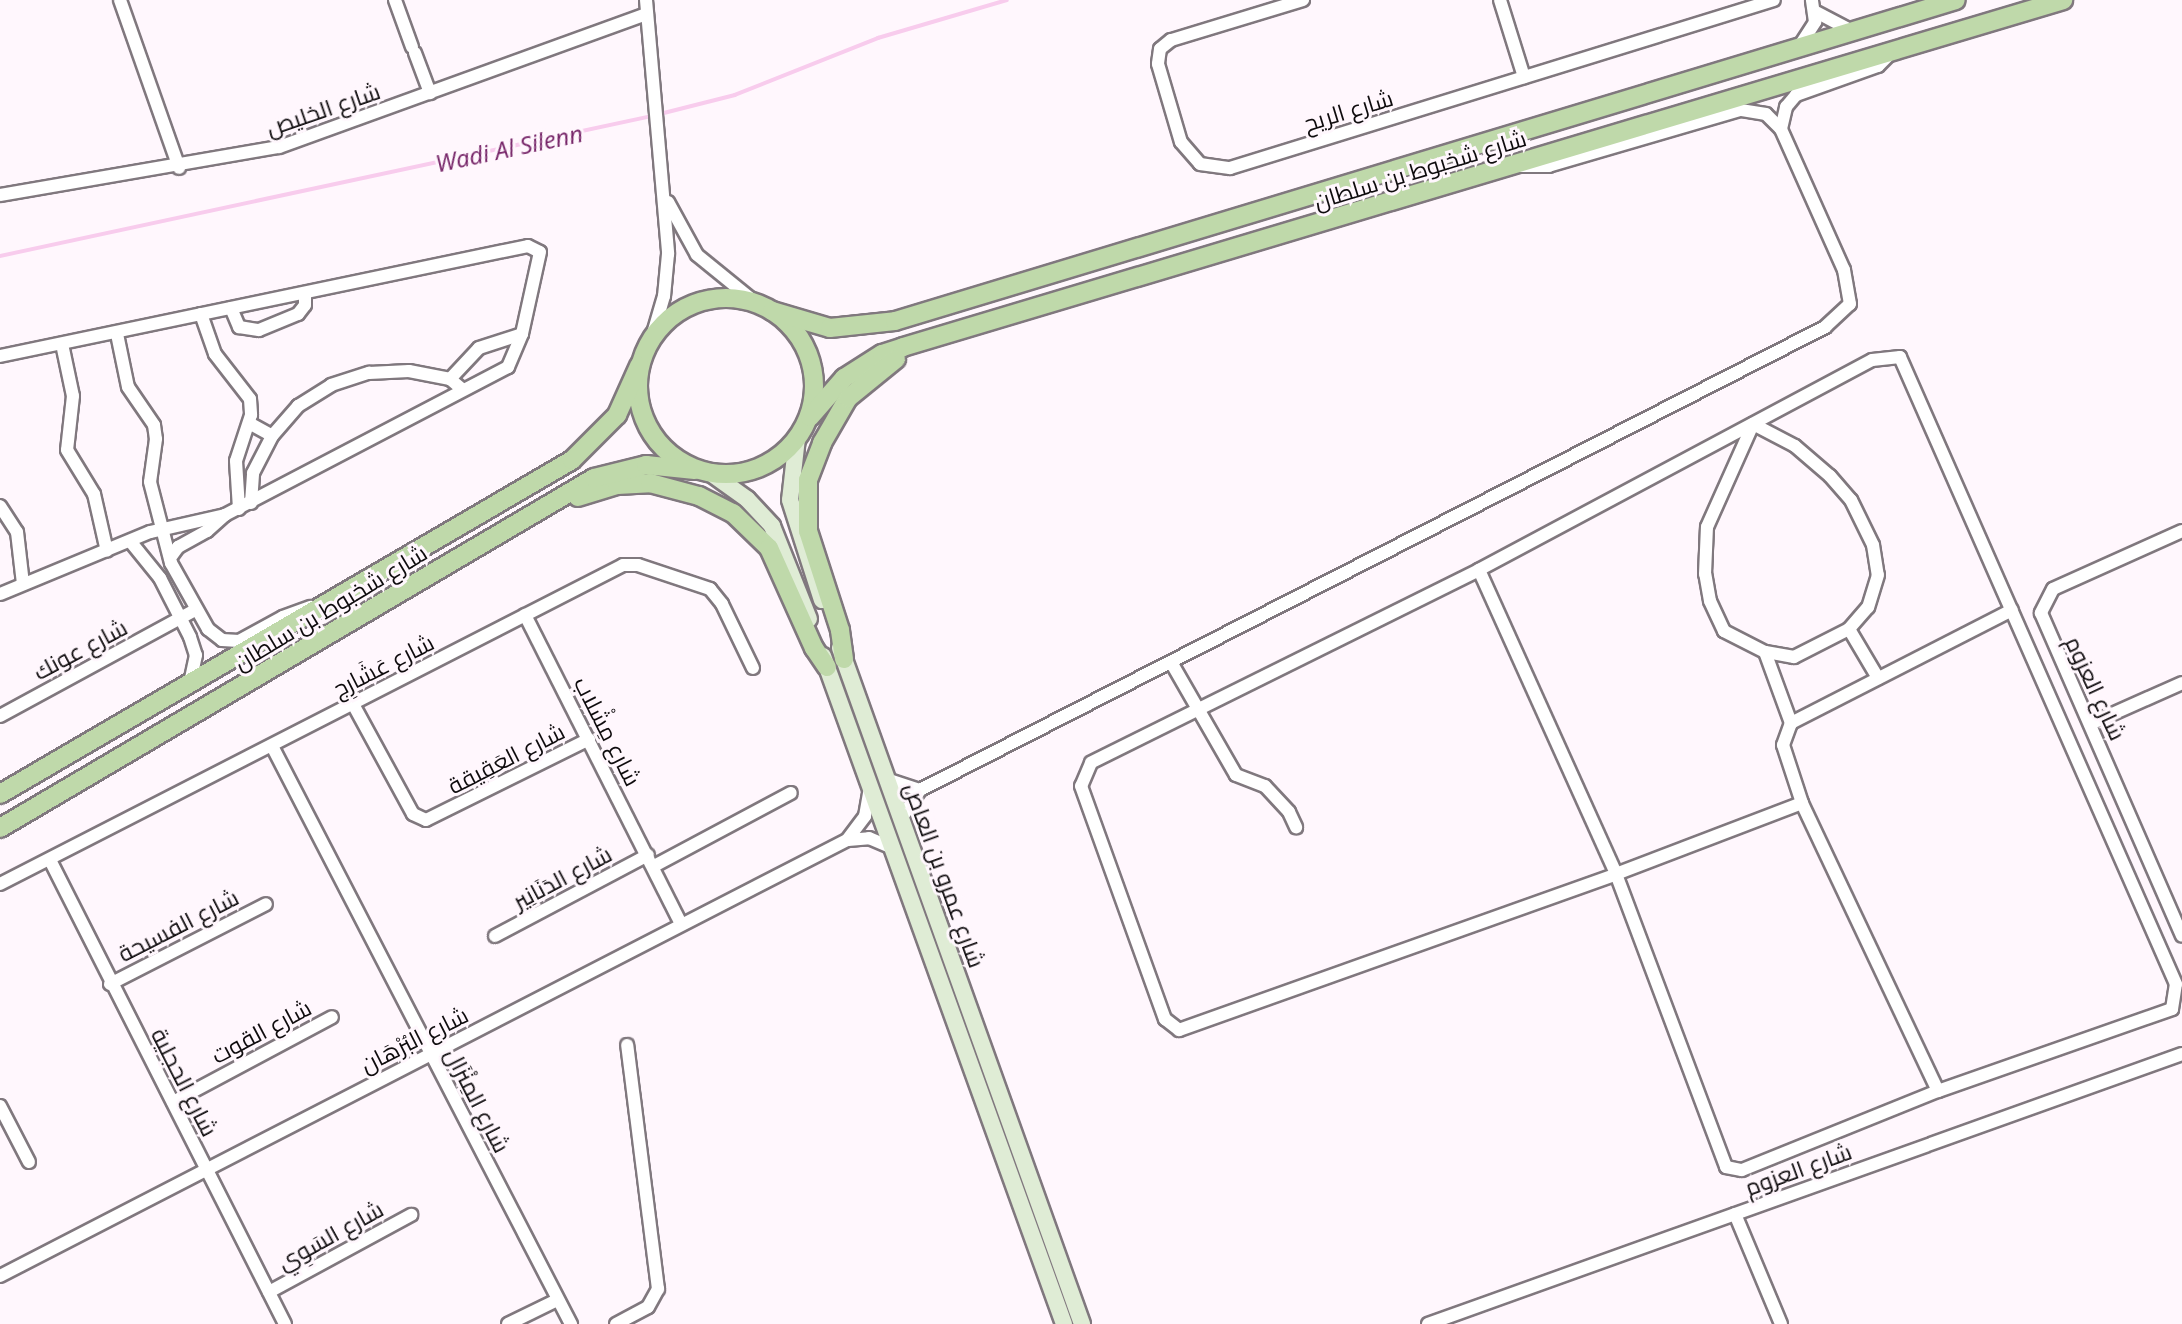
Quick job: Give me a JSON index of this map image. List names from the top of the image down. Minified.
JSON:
{"streets":{"main road":["شارع شخبوط بن سلطان","شارع عمرو بن العاص"],"street":["شارع الخليص","شارع الريح","شارع عونك","شارع عَشَارِج","شارع العزوم","شارع مِشْلاب","شارع العَقِيقة","شارع الدَنَانِير","شارع الفسيحة","شارع القوت","شارع البُرْهَان","شارع الحجلية","شارع المِنْزَال","شارع السَوِي"]},"crossings":[["شارع شخبوط بن سلطان","شارع عمرو بن العاص"],["شارع عَشَارِج","شارع مِشْلاب"],["شارع عَشَارِج","شارع العَقِيقة"],["شارع عَشَارِج","شارع الحجلية"],["شارع عَشَارِج","شارع المِنْزَال"],["شارع مِشْلاب","شارع العَقِيقة"],["شارع مِشْلاب","شارع الدَنَانِير"],["شارع مِشْلاب","شارع البُرْهَان"],["شارع عمرو بن العاص","شارع البُرْهَان"],["شارع الفسيحة","شارع الحجلية"],["شارع القوت","شارع الحجلية"],["شارع البُرْهَان","شارع الحجلية"],["شارع البُرْهَان","شارع المِنْزَال"],["شارع الحجلية","شارع السَوِي"]],"water":["Wadi Al Silenn"]}
